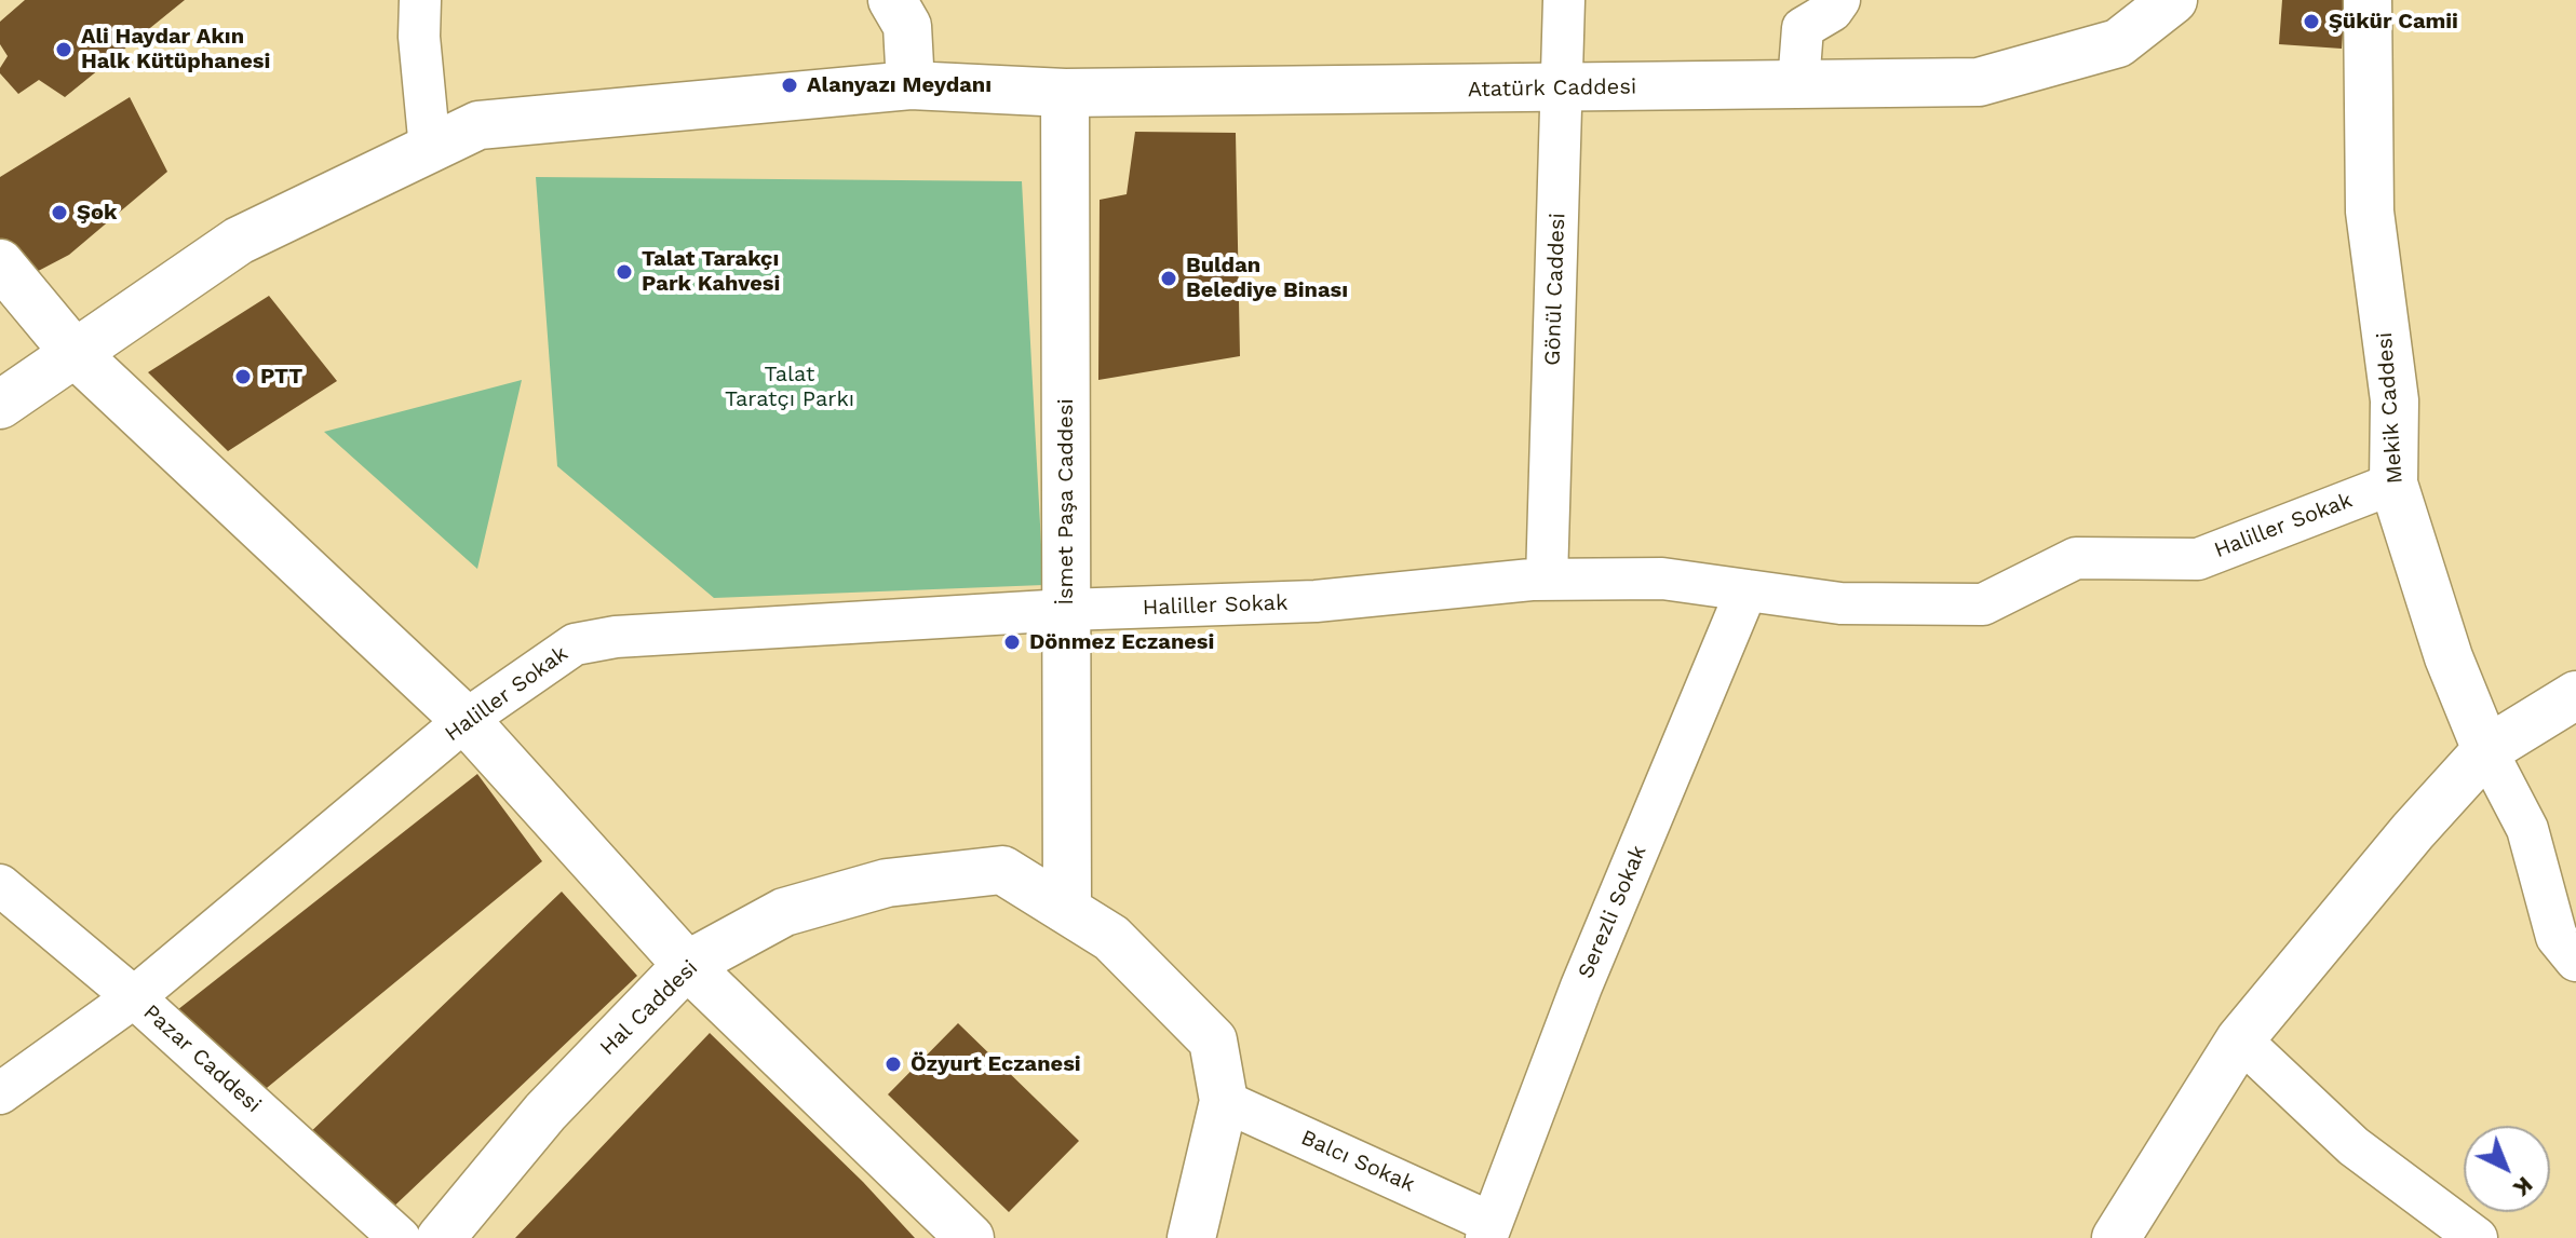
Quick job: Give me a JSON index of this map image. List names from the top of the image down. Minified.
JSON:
{"streets":{"street":["Atatürk Caddesi","Gönül Caddesi","Mekik Caddesi","İsmet Paşa Caddesi","Haliller Sokak","Serezli Sokak","Hal Caddesi","Pazar Caddesi","Balcı Sokak"]},"crossings":[["Atatürk Caddesi","Gönül Caddesi"],["Atatürk Caddesi","İsmet Paşa Caddesi"],["Gönül Caddesi","Haliller Sokak"],["Mekik Caddesi","Haliller Sokak"],["İsmet Paşa Caddesi","Haliller Sokak"],["İsmet Paşa Caddesi","Hal Caddesi"],["Haliller Sokak","Serezli Sokak"],["Haliller Sokak","Pazar Caddesi"],["Serezli Sokak","Balcı Sokak"],["Hal Caddesi","Balcı Sokak"]],"parks":["Talat Taratçı Parkı"],"places":["Şükür Camii","Ali Haydar Akın Halk Kütüphanesi","Alanyazı Meydanı","Şok","Talat Tarakçı Park Kahvesi","Buldan Belediye Binası","PTT","Dönmez Eczanesi","Özyurt Eczanesi"],"north":"bottom right"}
